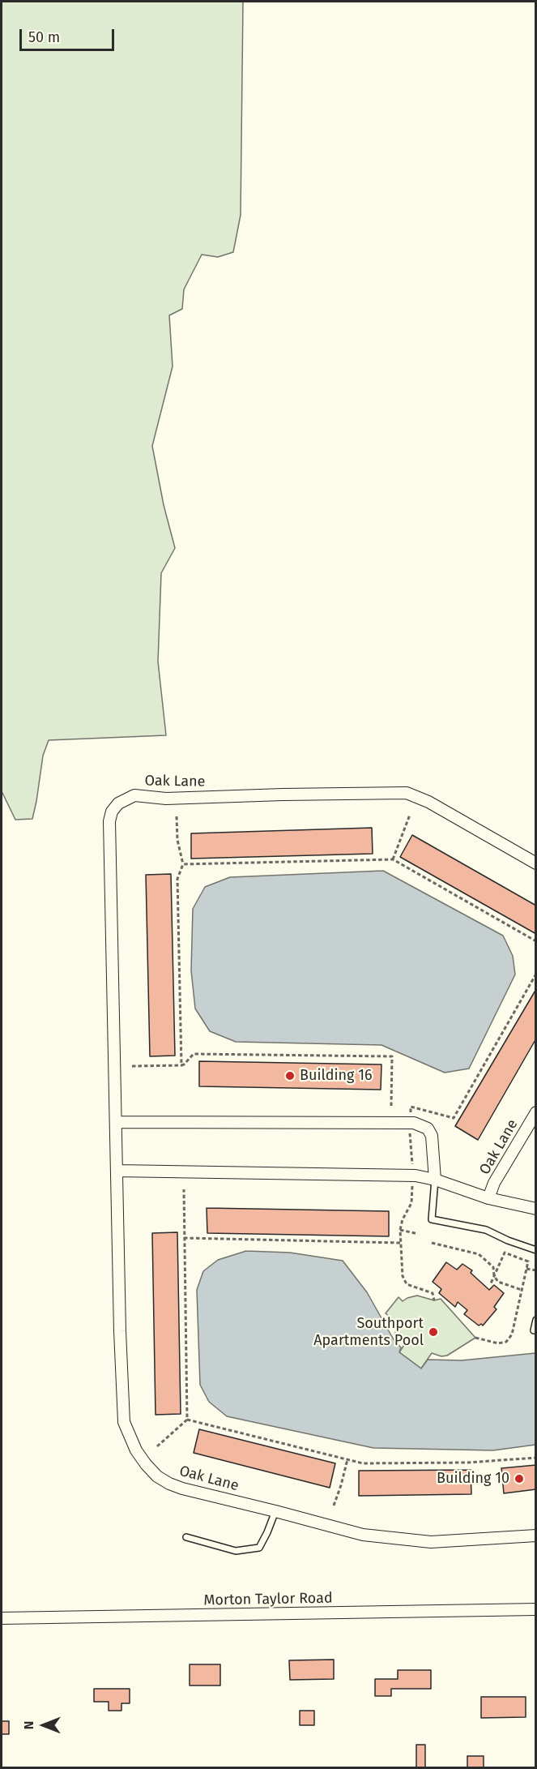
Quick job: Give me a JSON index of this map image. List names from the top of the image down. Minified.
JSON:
{"streets":{"street":["Oak Lane","Morton Taylor Road"]},"places":["Building 16","Southport Apartments Pool","Building 10"],"scale_bar":"50 m","north":"left"}
